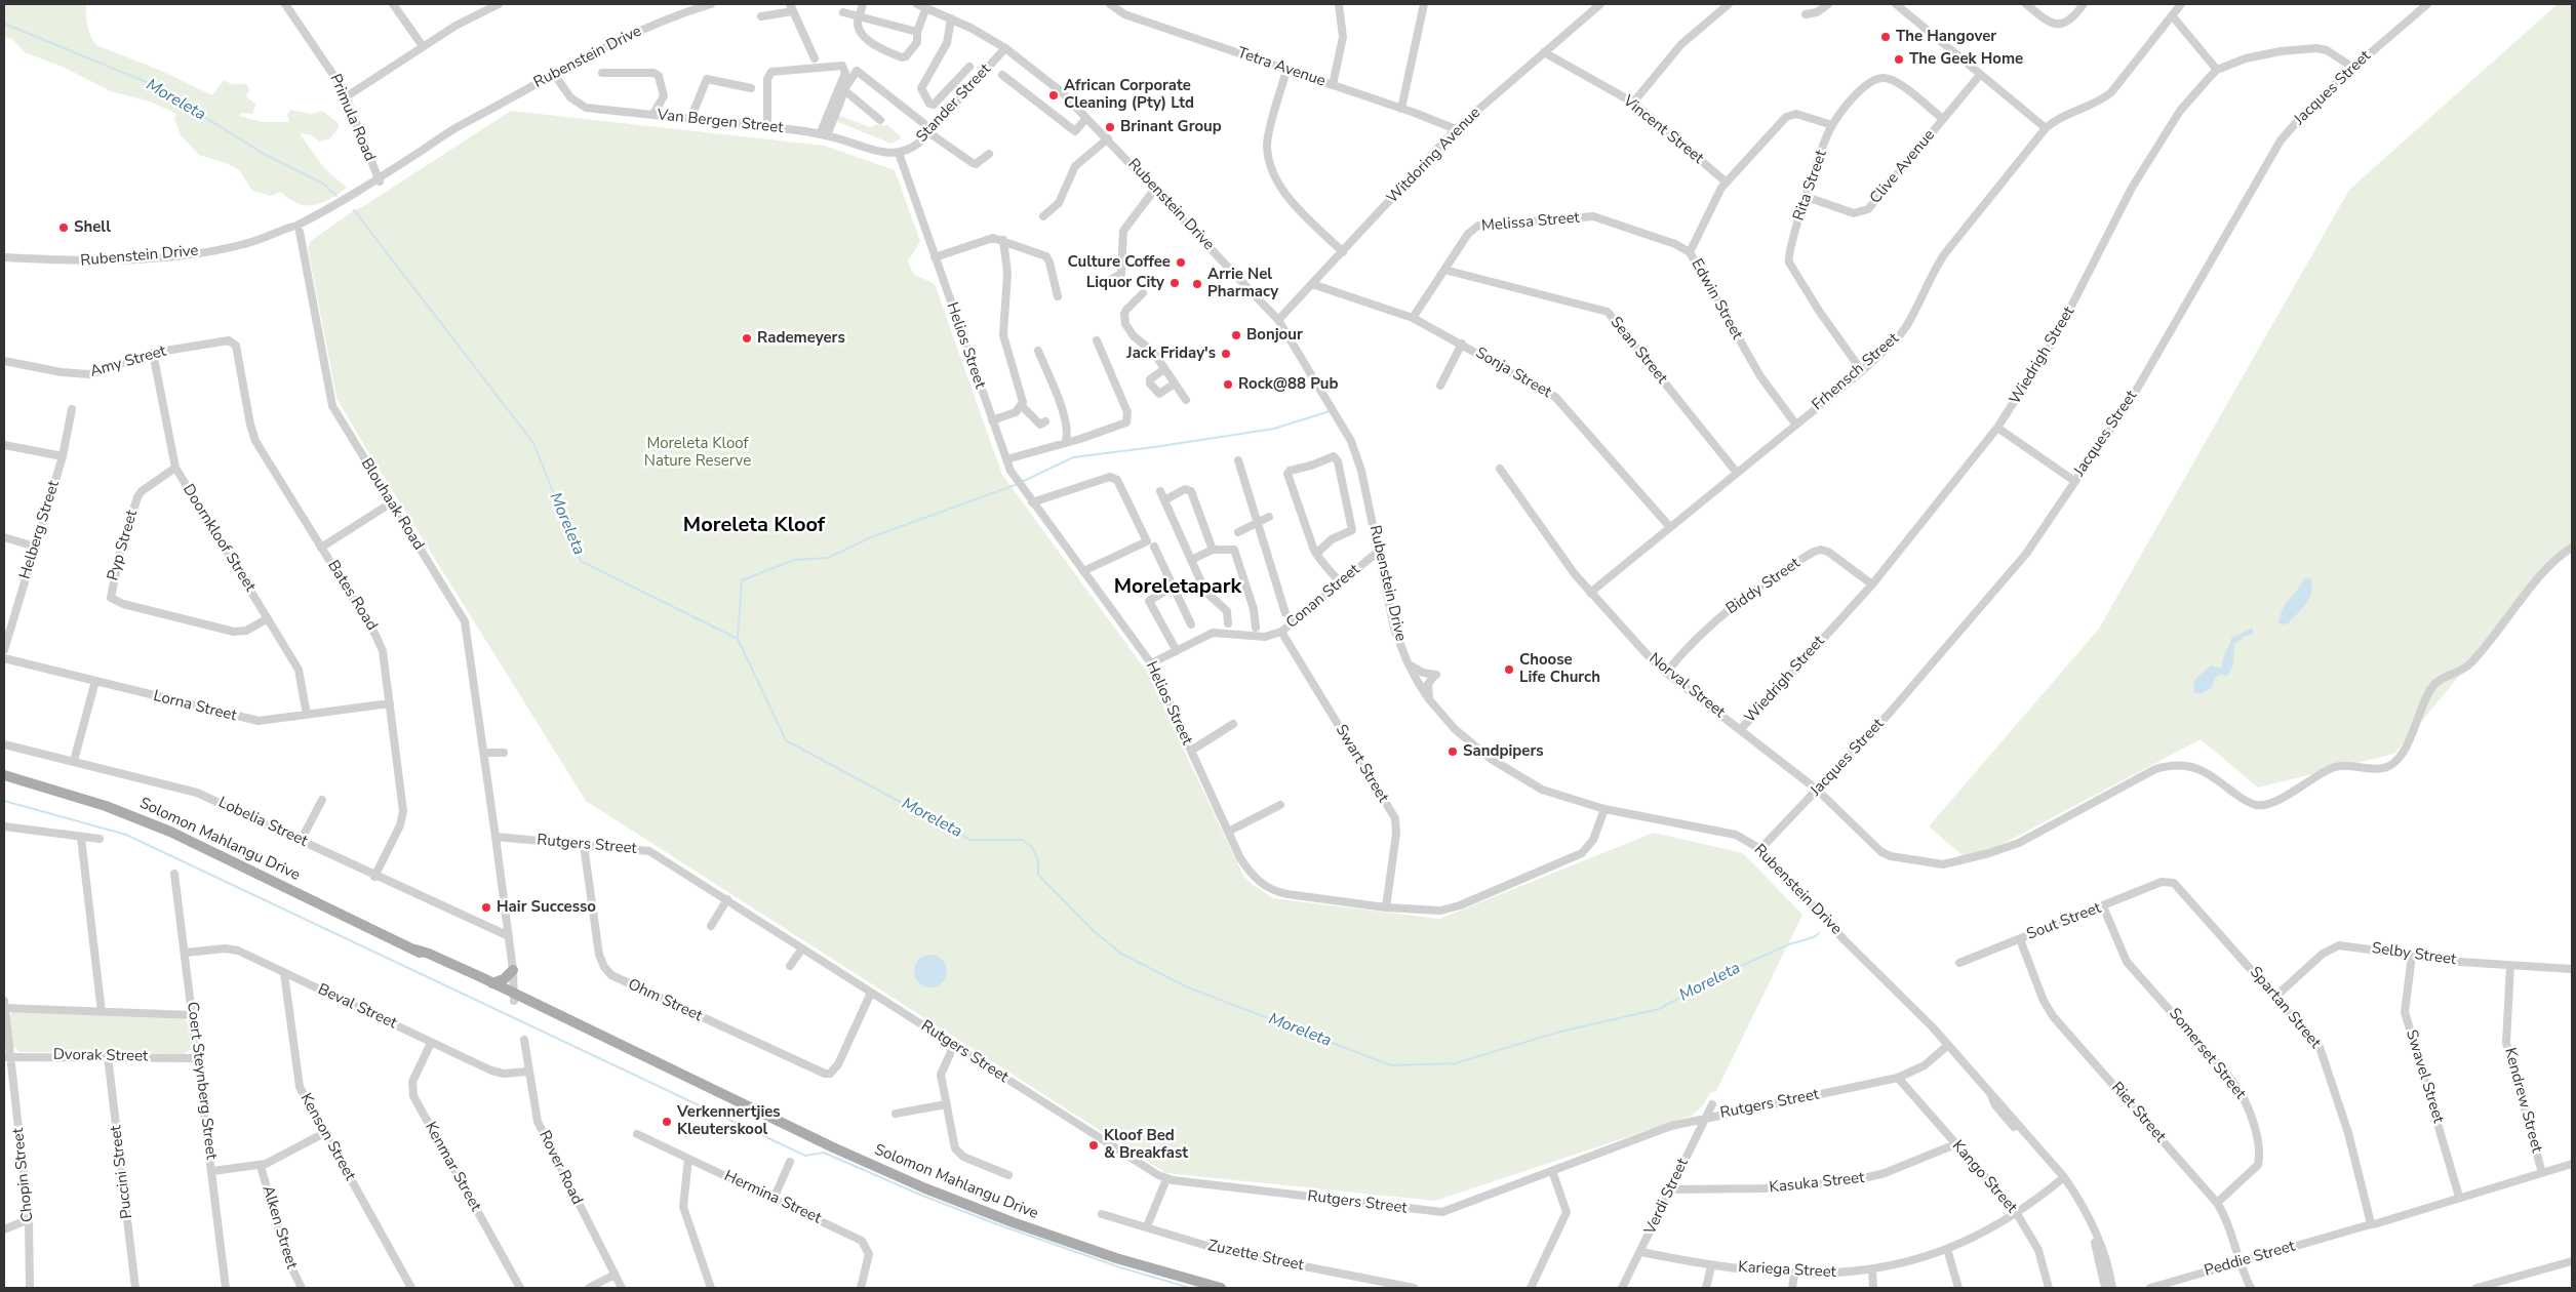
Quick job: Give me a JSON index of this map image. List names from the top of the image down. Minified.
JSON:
{"streets":{"main road":["Solomon Mahlangu Drive"],"street":["Rubenstein Drive","Tetra Avenue","Jacques Street","Stander Street","Primula Road","Van Bergen Street","Vincent Street","Witdoring Avenue","Clive Avenue","Rita Street","Melissa Street","Edwin Street","Helios Street","Sean Street","Wiedrigh Street","Amy Street","Frhensch Street","Sonja Street","Blouhaak Road","Helberg Street","Doornkloof Street","Pyp Street","Biddy Street","Bates Road","Conan Street","Norval Street","Lorna Street","Swart Street","Lobelia Street","Rutgers Street","Sout Street","Selby Street","Ohm Street","Beval Street","Spartan Street","Somerset Street","Dvorak Street","Swavel Street","Coert Steynberg Street","Kendrew Street","Riet Street","Kenson Street","Kenmar Street","Rover Road","Puccini Street","Chopin Street","Kango Street","Kasuka Street","Verdi Street","Hermina Street","Alken Street","Zuzette Street","Peddie Street","Kariega Street"]},"crossings":[["Rubenstein Drive","Jacques Street"],["Rubenstein Drive","Stander Street"],["Rubenstein Drive","Primula Road"],["Rubenstein Drive","Van Bergen Street"],["Rubenstein Drive","Witdoring Avenue"],["Rubenstein Drive","Helios Street"],["Rubenstein Drive","Blouhaak Road"],["Rubenstein Drive","Conan Street"],["Rubenstein Drive","Rutgers Street"],["Rubenstein Drive","Kariega Street"],["Tetra Avenue","Witdoring Avenue"],["Jacques Street","Wiedrigh Street"],["Jacques Street","Norval Street"],["Stander Street","Van Bergen Street"],["Stander Street","Helios Street"],["Van Bergen Street","Helios Street"],["Vincent Street","Witdoring Avenue"],["Vincent Street","Edwin Street"],["Witdoring Avenue","Sonja Street"],["Clive Avenue","Rita Street"],["Rita Street","Edwin Street"],["Rita Street","Frhensch Street"],["Melissa Street","Edwin Street"],["Melissa Street","Sean Street"],["Melissa Street","Sonja Street"],["Edwin Street","Frhensch Street"],["Helios Street","Conan Street"],["Helios Street","Swart Street"],["Sean Street","Frhensch Street"],["Wiedrigh Street","Biddy Street"],["Wiedrigh Street","Norval Street"],["Amy Street","Doornkloof Street"],["Amy Street","Bates Road"],["Frhensch Street","Sonja Street"],["Frhensch Street","Norval Street"],["Blouhaak Road","Lobelia Street"],["Blouhaak Road","Solomon Mahlangu Drive"],["Blouhaak Road","Rutgers Street"],["Doornkloof Street","Pyp Street"],["Doornkloof Street","Lorna Street"],["Biddy Street","Norval Street"],["Bates Road","Lorna Street"],["Bates Road","Lobelia Street"],["Conan Street","Swart Street"],["Rutgers Street","Ohm Street"],["Rutgers Street","Kango Street"],["Rutgers Street","Verdi Street"],["Sout Street","Spartan Street"],["Sout Street","Somerset Street"],["Sout Street","Riet Street"],["Selby Street","Spartan Street"],["Selby Street","Swavel Street"],["Selby Street","Kendrew Street"],["Beval Street","Coert Steynberg Street"],["Beval Street","Kenson Street"],["Beval Street","Kenmar Street"],["Beval Street","Rover Road"],["Spartan Street","Peddie Street"],["Somerset Street","Riet Street"],["Dvorak Street","Coert Steynberg Street"],["Dvorak Street","Puccini Street"],["Dvorak Street","Chopin Street"],["Swavel Street","Peddie Street"],["Kendrew Street","Peddie Street"],["Riet Street","Peddie Street"],["Kango Street","Kasuka Street"],["Kango Street","Kariega Street"],["Kasuka Street","Verdi Street"],["Verdi Street","Kariega Street"]],"districts":["Moreleta Kloof","Moreletapark"],"water":["Moreleta"],"parks":["Moreleta Kloof Nature Reserve"],"places":["The Hangover","The Geek Home","African Corporate Cleaning (Pty) Ltd","Brinant Group","Shell","Culture Coffee","Liquor City","Arrie Nel Pharmacy","Bonjour","Rademeyers","Jack Friday's","Rock@88 Pub","Choose Life Church","Sandpipers","Hair Successo","Verkennertjies Kleuterskool","Kloof Bed & Breakfast"]}
